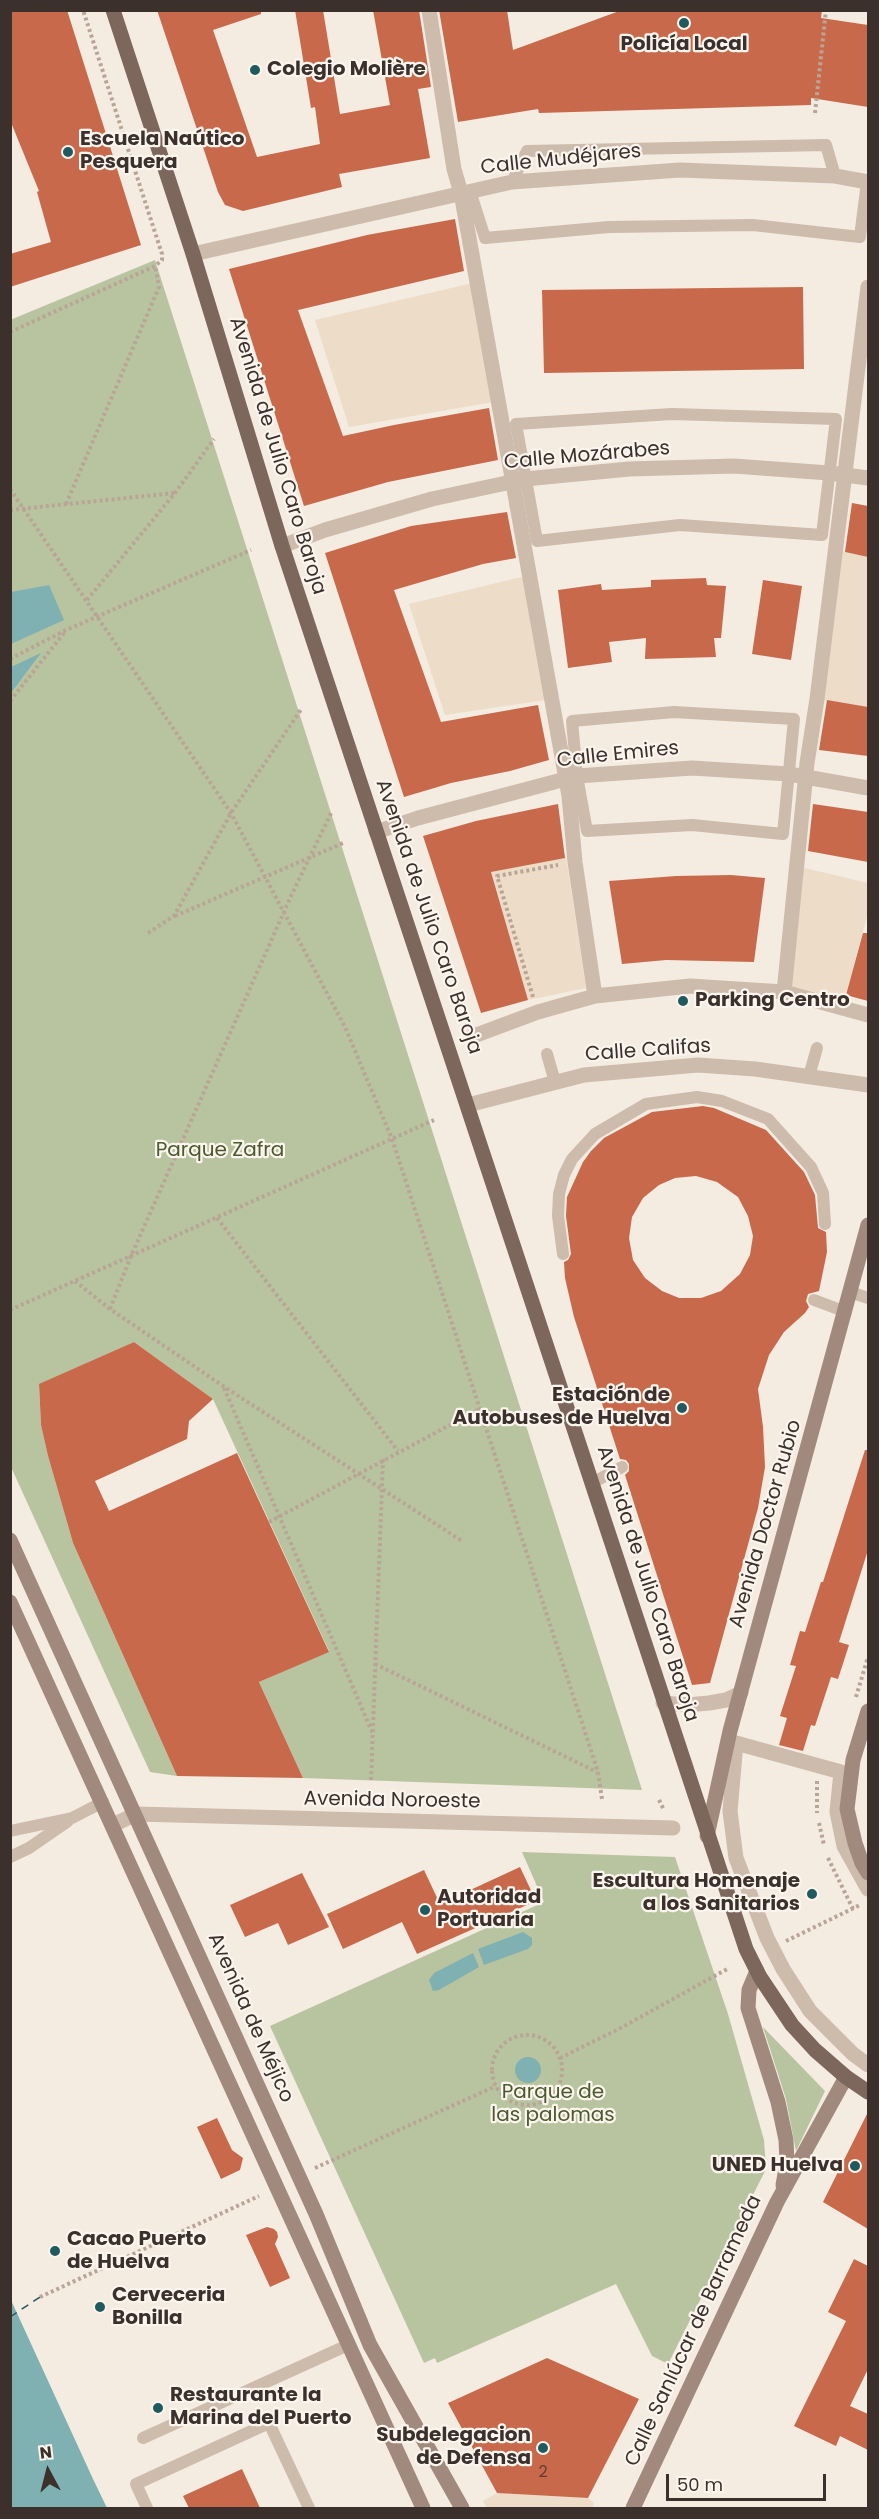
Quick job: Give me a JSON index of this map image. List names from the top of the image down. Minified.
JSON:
{"streets":{"main road":["Avenida de Julio Caro Baroja"],"street":["Calle Mudéjares","Calle Mozárabes","Calle Emires","Calle Califas","Avenida Doctor Rubio","Avenida Noroeste","Avenida de Méjico","Calle Sanlúcar de Barrameda"]},"crossings":[["Calle Mudéjares","Avenida de Julio Caro Baroja"],["Avenida de Julio Caro Baroja","Calle Mozárabes"],["Avenida de Julio Caro Baroja","Calle Emires"],["Avenida de Julio Caro Baroja","Calle Califas"],["Avenida de Julio Caro Baroja","Avenida Doctor Rubio"],["Avenida de Julio Caro Baroja","Calle Sanlúcar de Barrameda"],["Avenida Noroeste","Avenida de Méjico"]],"parks":["Parque Zafra","Parque de las palomas"],"places":["Policía Local","Colegio Molière","Escuela Naútico Pesquera","Parking Centro","Estación de Autobuses de Huelva","Escultura Homenaje a los Sanitarios","Autoridad Portuaria","UNED Huelva","Cacao Puerto de Huelva","Cerveceria Bonilla","Restaurante la Marina del Puerto","Subdelegacion de Defensa"],"house_numbers":["2"],"scale_bar":"50 m","north":"top"}
